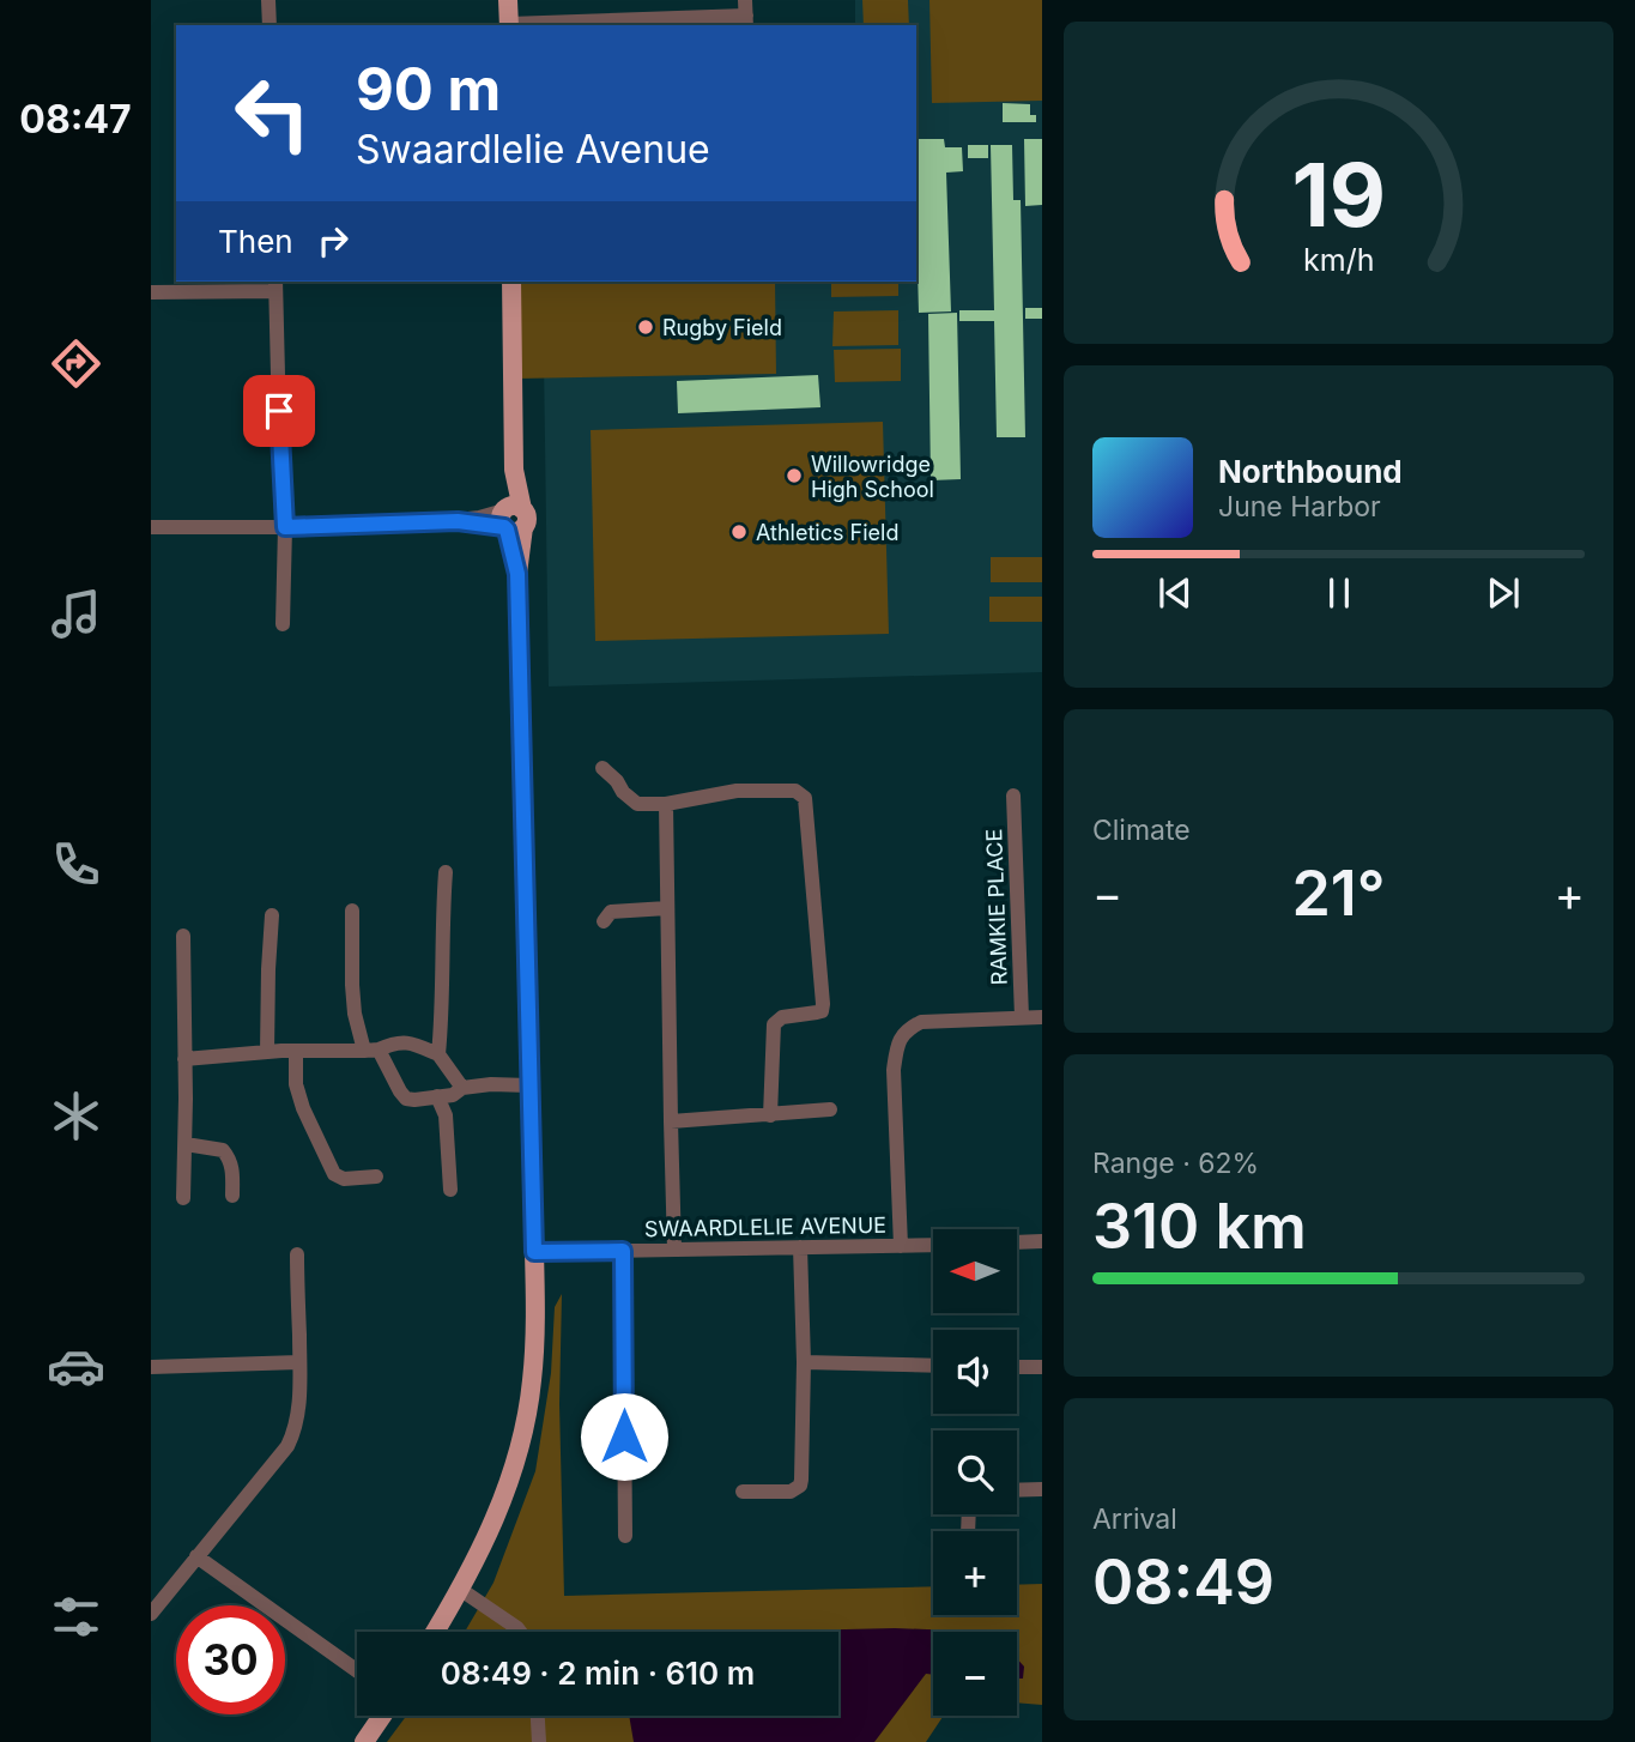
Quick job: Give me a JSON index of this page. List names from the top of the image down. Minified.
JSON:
{"streets":{"street":["RAMKIE PLACE","SWAARDLELIE AVENUE"]},"places":["Rugby Field","Willowridge High School","Athletics Field"],"north":"left","page":{"tabs":"08:47","turn":["90 m","Swaardlelie Avenue"],"then":"Then","song":["Northbound","June Harbor"],"tile":["Climate",["Range · 62%","310 km"],["Arrival","08:49"]],"heat":["−","21°","+"],"map_buttons":["+","−"],"limit":"30","trip":"08:49 · 2 min · 610 m","gauge":["19","km/h"]}}
